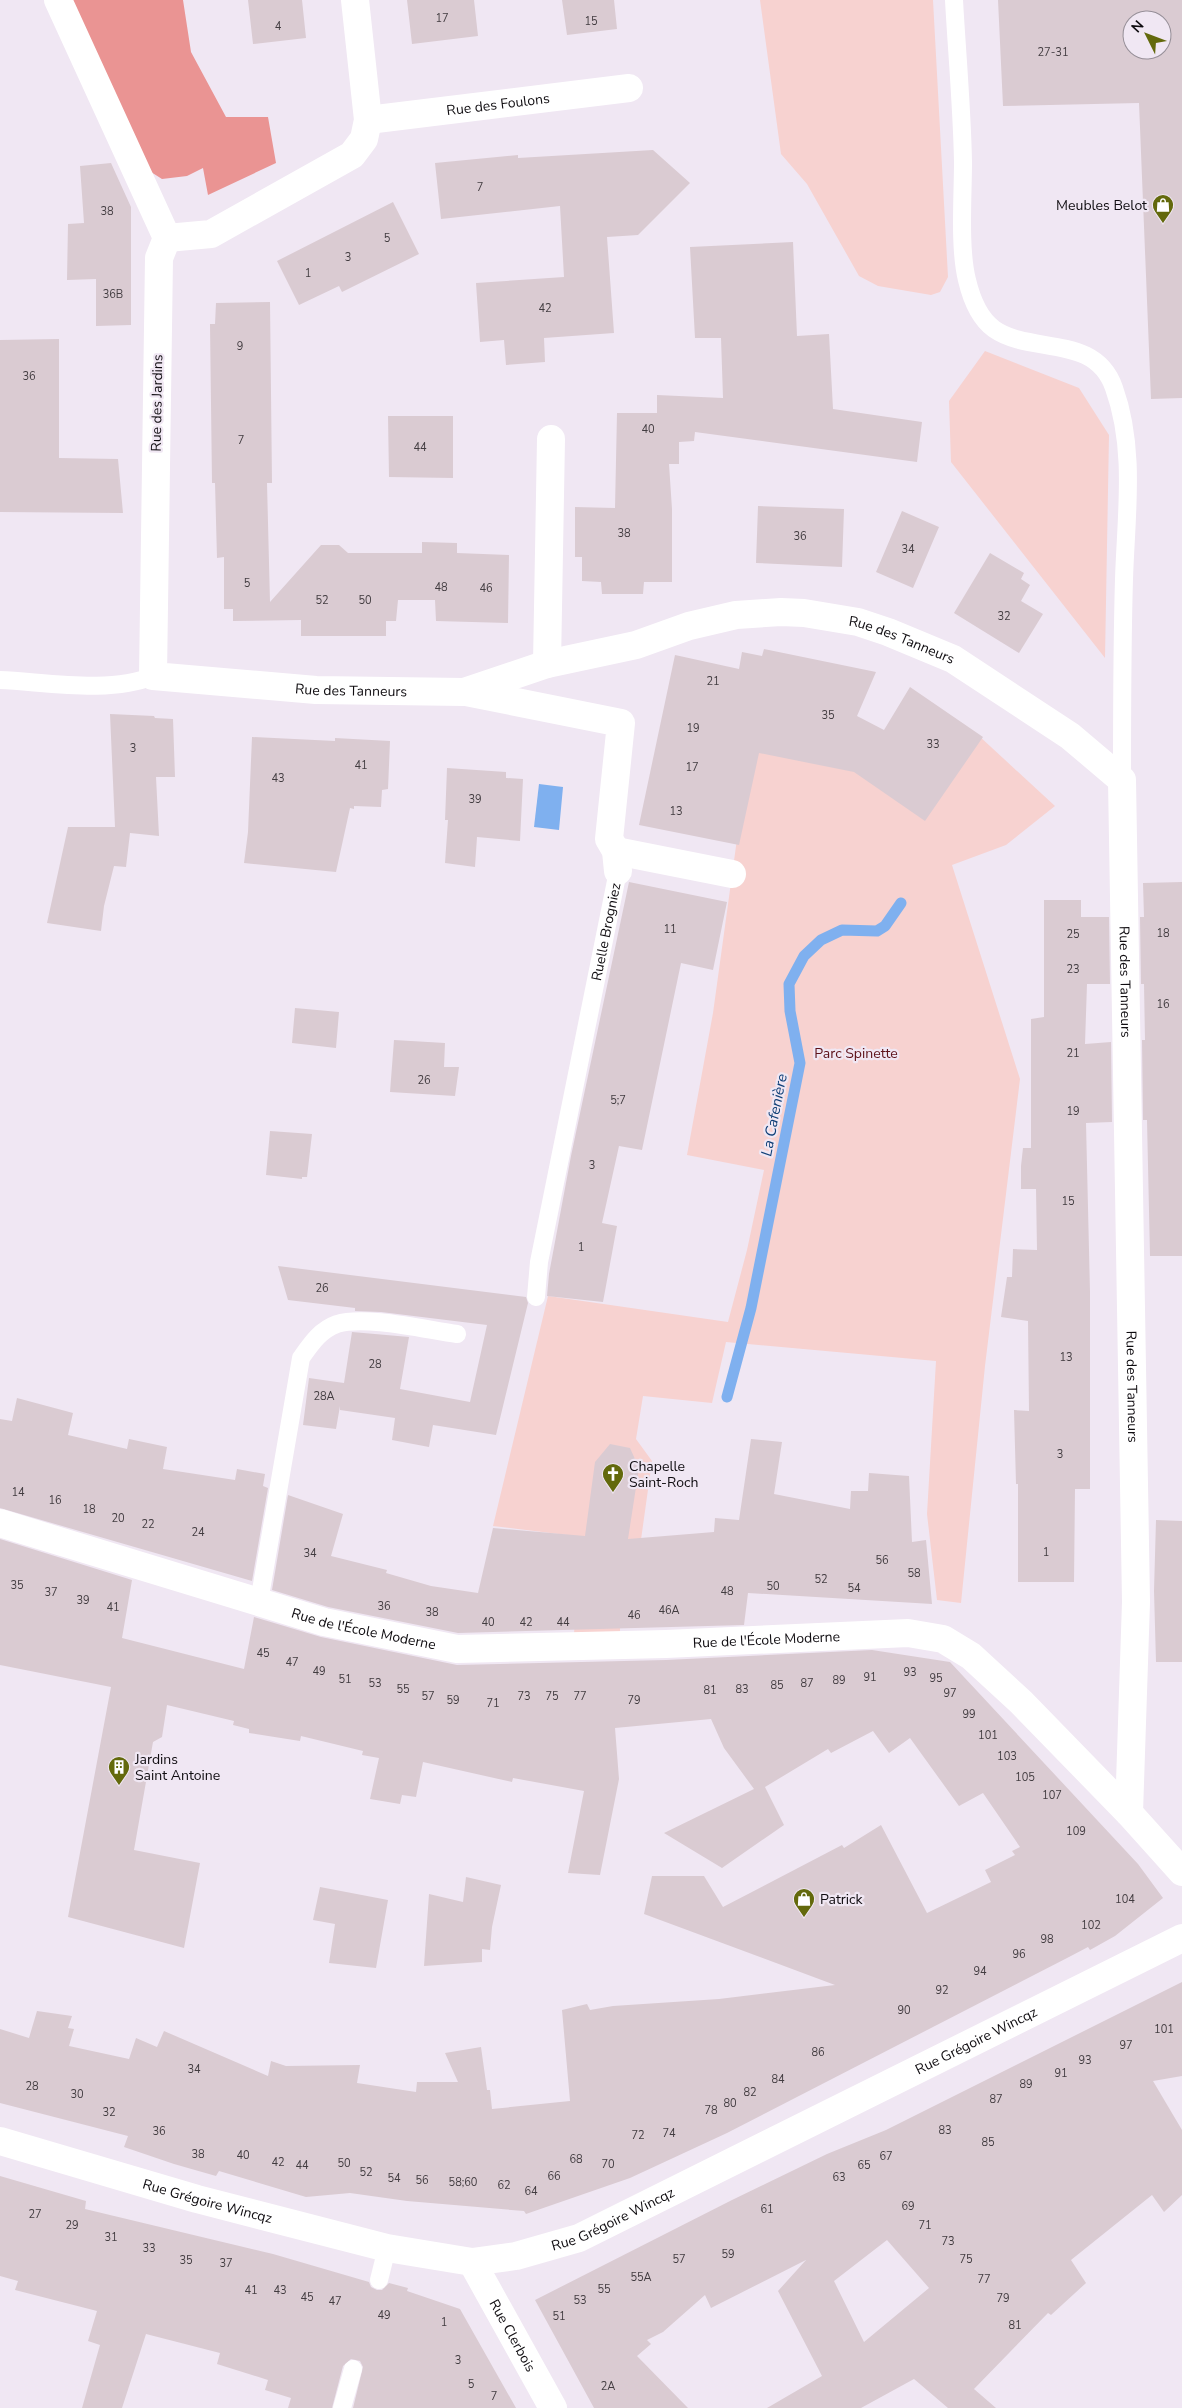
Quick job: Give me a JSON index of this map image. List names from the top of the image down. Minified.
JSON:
{"streets":{"street":["Rue des Foulons","Rue des Jardins","Rue des Tanneurs","Ruelle Brogniez","Rue de l'École Moderne","Rue Grégoire Wincqz","Rue Clerbois"]},"crossings":[["Rue des Jardins","Rue des Tanneurs"],["Rue des Tanneurs","Ruelle Brogniez"],["Rue des Tanneurs","Rue de l'École Moderne"],["Rue Grégoire Wincqz","Rue Clerbois"]],"water":["La Cafenière"],"parks":["Parc Spinette"],"places":{"shop":["Meubles Belot","Patrick"],"church":["Chapelle Saint-Roch"],"building":["Jardins Saint Antoine"]},"house_numbers":["17","15","4","27-31","7","38","5","3","1","36B","42","9","36","40","7","44","38","36","34","5","48","46","52","50","32","21","35","19","33","3","41","17","43","39","13","11","18","25","23","16","21","26","5;7","19","3","15","1","26","13","28","28A","3","14","16","18","20","22","24","1","34","56","58","52","35","50","54","48","37","39","36","41","46A","38","46","40","42","44","45","47","49","93","91","95","51","89","53","87","85","55","83","81","97","57","73","75","77","59","79","71","99","101","103","105","107","109","104","102","98","96","94","92","90","101","97","86","93","34","91","84","89","28","82","30","87","80","78","32","83","36","74","72","85","38","40","67","68","42","50","70","44","65","52","66","63","54","56","58;60","62","64","69","61","27","29","71","31","73","33","59","57","75","35","37","55A","77","55","41","43","45","79","53","47","49","51","1","81","3","5","2A","7"],"north":"top left"}
